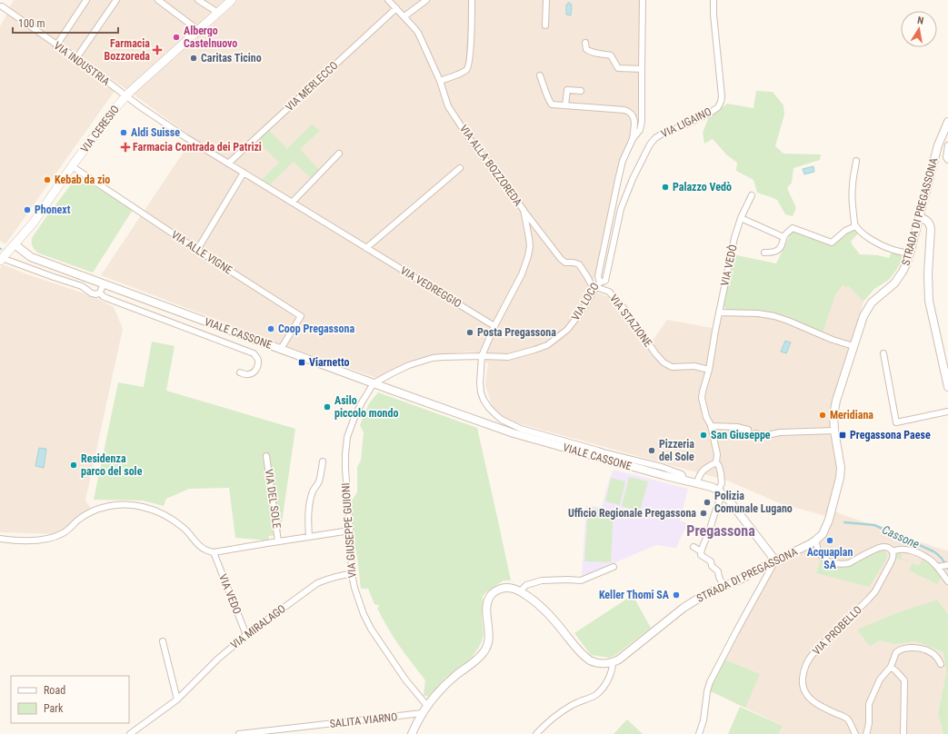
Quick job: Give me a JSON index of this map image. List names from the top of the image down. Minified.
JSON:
{"streets":{"main road":["VIA CERESIO"],"street":["VIA INDUSTRIA","VIA MERLECCO","VIA LIGAINO","VIA ALLA BOZZOREDA","STRADA DI PREGASSONA","VIA ALLE VIGNE","VIA VEDÒ","VIA VEDREGGIO","VIA LOCO","VIA STAZIONE","VIALE CASSONE","VIA DEL SOLE","VIA GIUSEPPE GUIONI","VIA VEDO","VIA MIRALAGO","VIA PROBELLO","SALITA VIARNO"]},"crossings":[["VIA INDUSTRIA","VIA CERESIO"],["VIA INDUSTRIA","VIA VEDREGGIO"],["VIA MERLECCO","VIA ALLA BOZZOREDA"],["VIA MERLECCO","VIA VEDREGGIO"],["VIA LIGAINO","VIA LOCO"],["VIA LIGAINO","VIA STAZIONE"],["VIA CERESIO","VIA ALLE VIGNE"],["VIA CERESIO","VIA VEDREGGIO"],["VIA CERESIO","VIALE CASSONE"],["VIA ALLA BOZZOREDA","VIA VEDREGGIO"],["VIA ALLA BOZZOREDA","VIA LOCO"],["VIA ALLA BOZZOREDA","VIA STAZIONE"],["VIA ALLA BOZZOREDA","VIALE CASSONE"],["STRADA DI PREGASSONA","VIALE CASSONE"],["VIA ALLE VIGNE","VIALE CASSONE"],["VIA VEDÒ","VIA STAZIONE"],["VIA LOCO","VIA STAZIONE"],["VIA LOCO","VIALE CASSONE"],["VIA LOCO","VIA GIUSEPPE GUIONI"],["VIALE CASSONE","VIA GIUSEPPE GUIONI"],["VIA DEL SOLE","VIA GIUSEPPE GUIONI"],["VIA DEL SOLE","VIA VEDO"],["VIA GIUSEPPE GUIONI","VIA MIRALAGO"],["VIA VEDO","VIA MIRALAGO"]],"districts":["Pregassona"],"water":["Cassone"],"places":{"other":["Albergo Castelnuovo","Caritas Ticino","Aldi Suisse","Kebab da zio","Palazzo Vedò","Phonext","Coop Pregassona","Posta Pregassona","Asilo piccolo mondo","Meridiana","San Giuseppe","Pizzeria del Sole","Residenza parco del sole","Polizia Comunale Lugano","Ufficio Regionale Pregassona","Acquaplan SA","Keller Thomi SA"],"health":["Farmacia Bozzoreda","Farmacia Contrada dei Patrizi"],"transit":["Viarnetto","Pregassona Paese"]},"legend":["Road","Park"],"scale_bar":"100 m","north":"top"}
